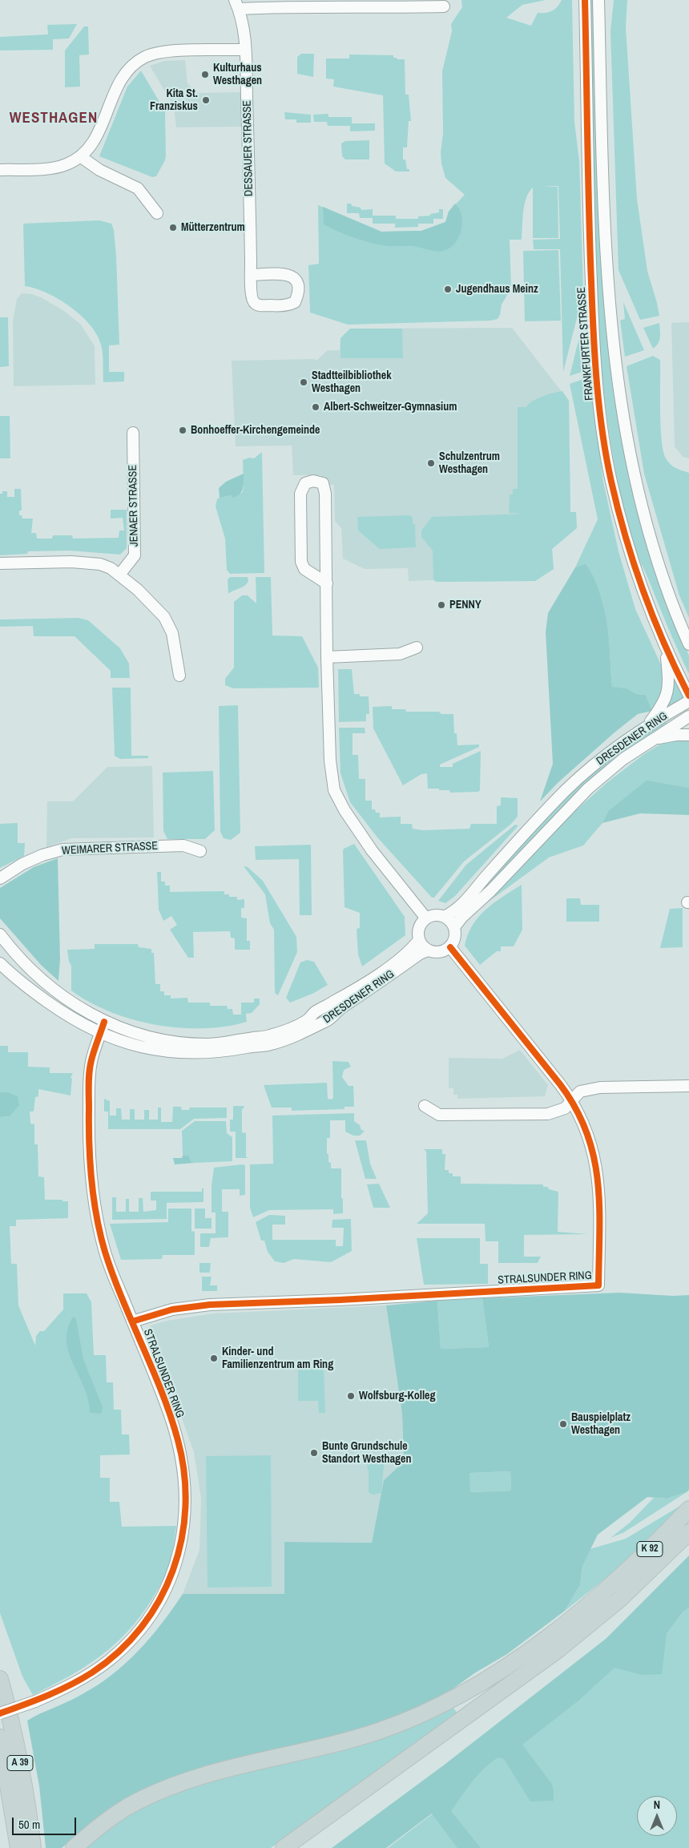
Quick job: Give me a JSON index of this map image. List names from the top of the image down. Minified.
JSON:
{"streets":{"highway":["K 92","A 39"],"street":["DESSAUER STRASSE","FRANKFURTER STRASSE","JENAER STRASSE","DRESDENER RING","WEIMARER STRASSE","STRALSUNDER RING"]},"crossings":[["DRESDENER RING","STRALSUNDER RING"]],"districts":["WESTHAGEN"],"places":["Kulturhaus Westhagen","Kita St. Franziskus","Mütterzentrum","Jugendhaus Meinz","Stadtteilbibliothek Westhagen","Albert-Schweitzer-Gymnasium","Bonhoeffer-Kirchengemeinde","Schulzentrum Westhagen","PENNY","Kinder- und Familienzentrum am Ring","Wolfsburg-Kolleg","Bauspielplatz Westhagen","Bunte Grundschule Standort Westhagen"],"scale_bar":"50 m","north":"top"}
